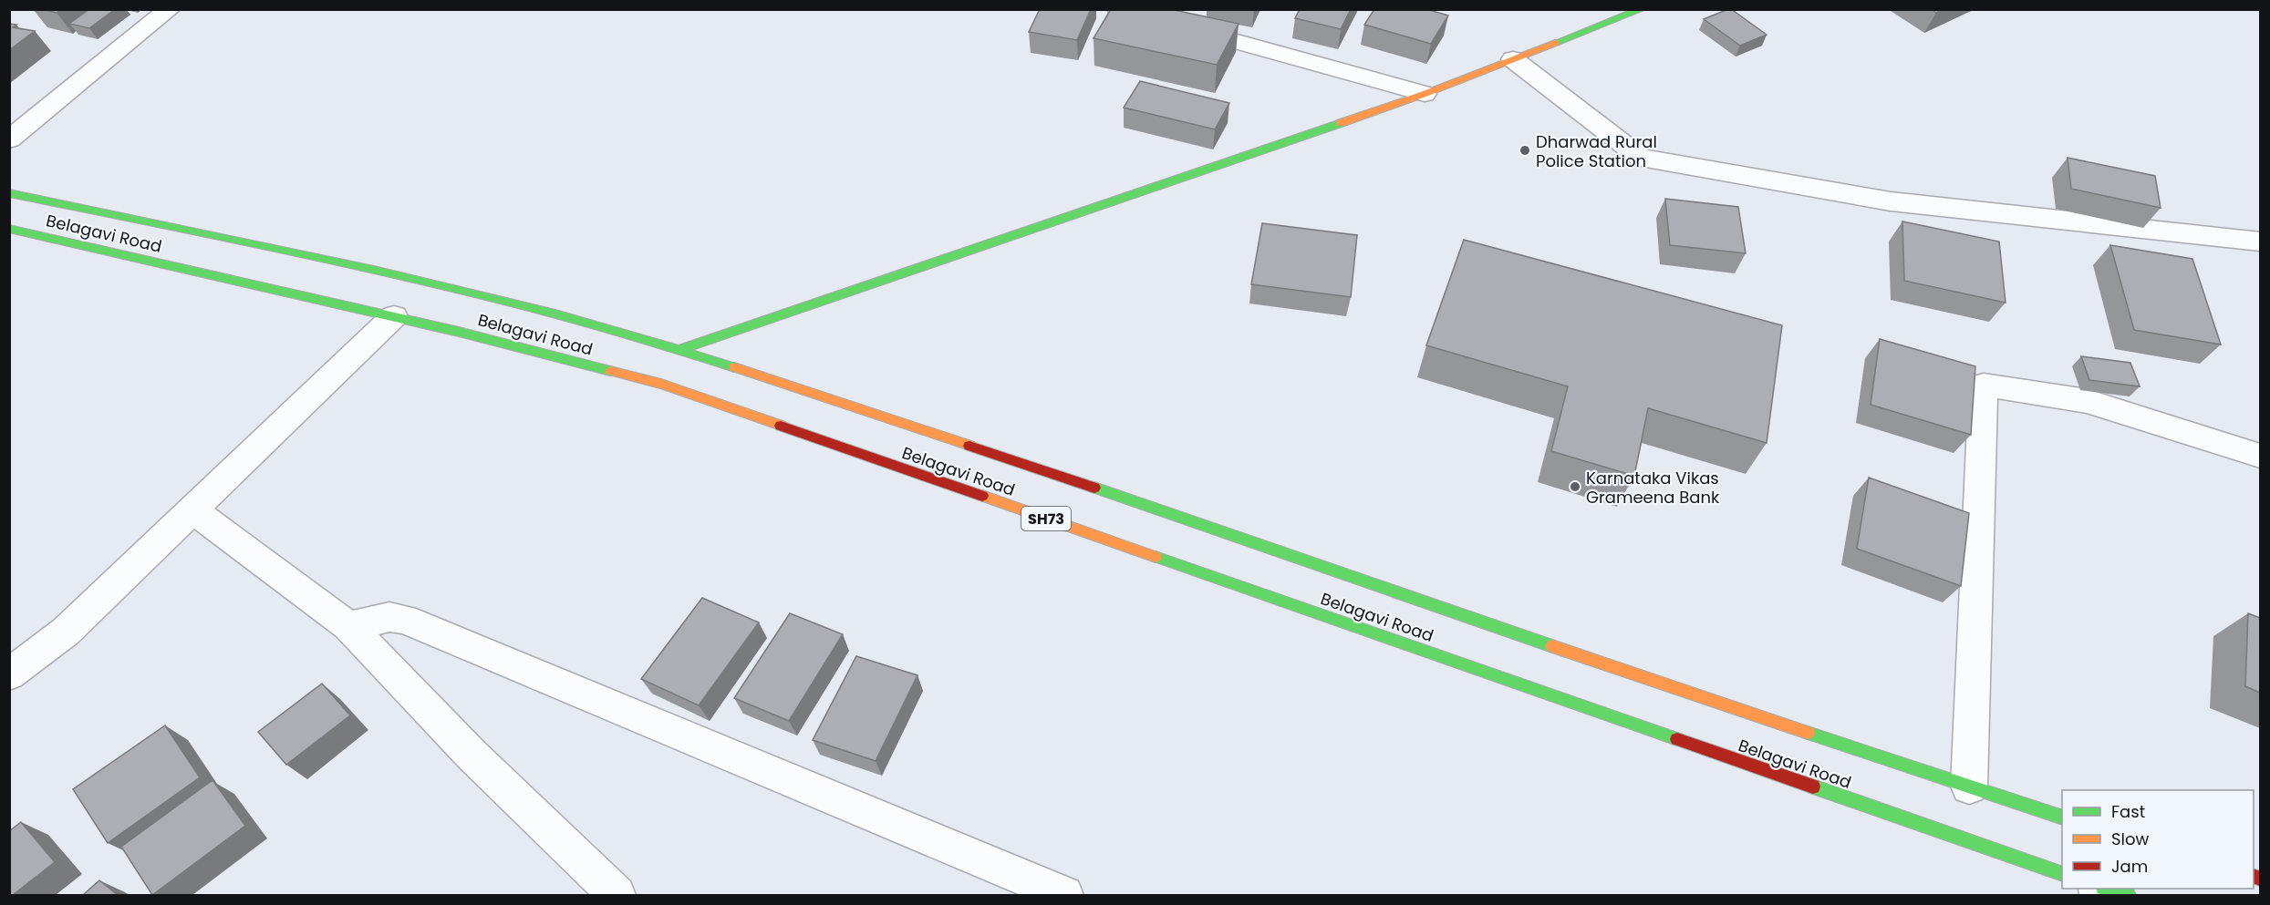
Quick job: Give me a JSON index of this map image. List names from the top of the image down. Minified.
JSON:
{"streets":{"main road":["Belagavi Road","SH73"]},"places":["Dharwad Rural Police Station","Karnataka Vikas Grameena Bank"],"legend":["Fast","Slow","Jam"]}
